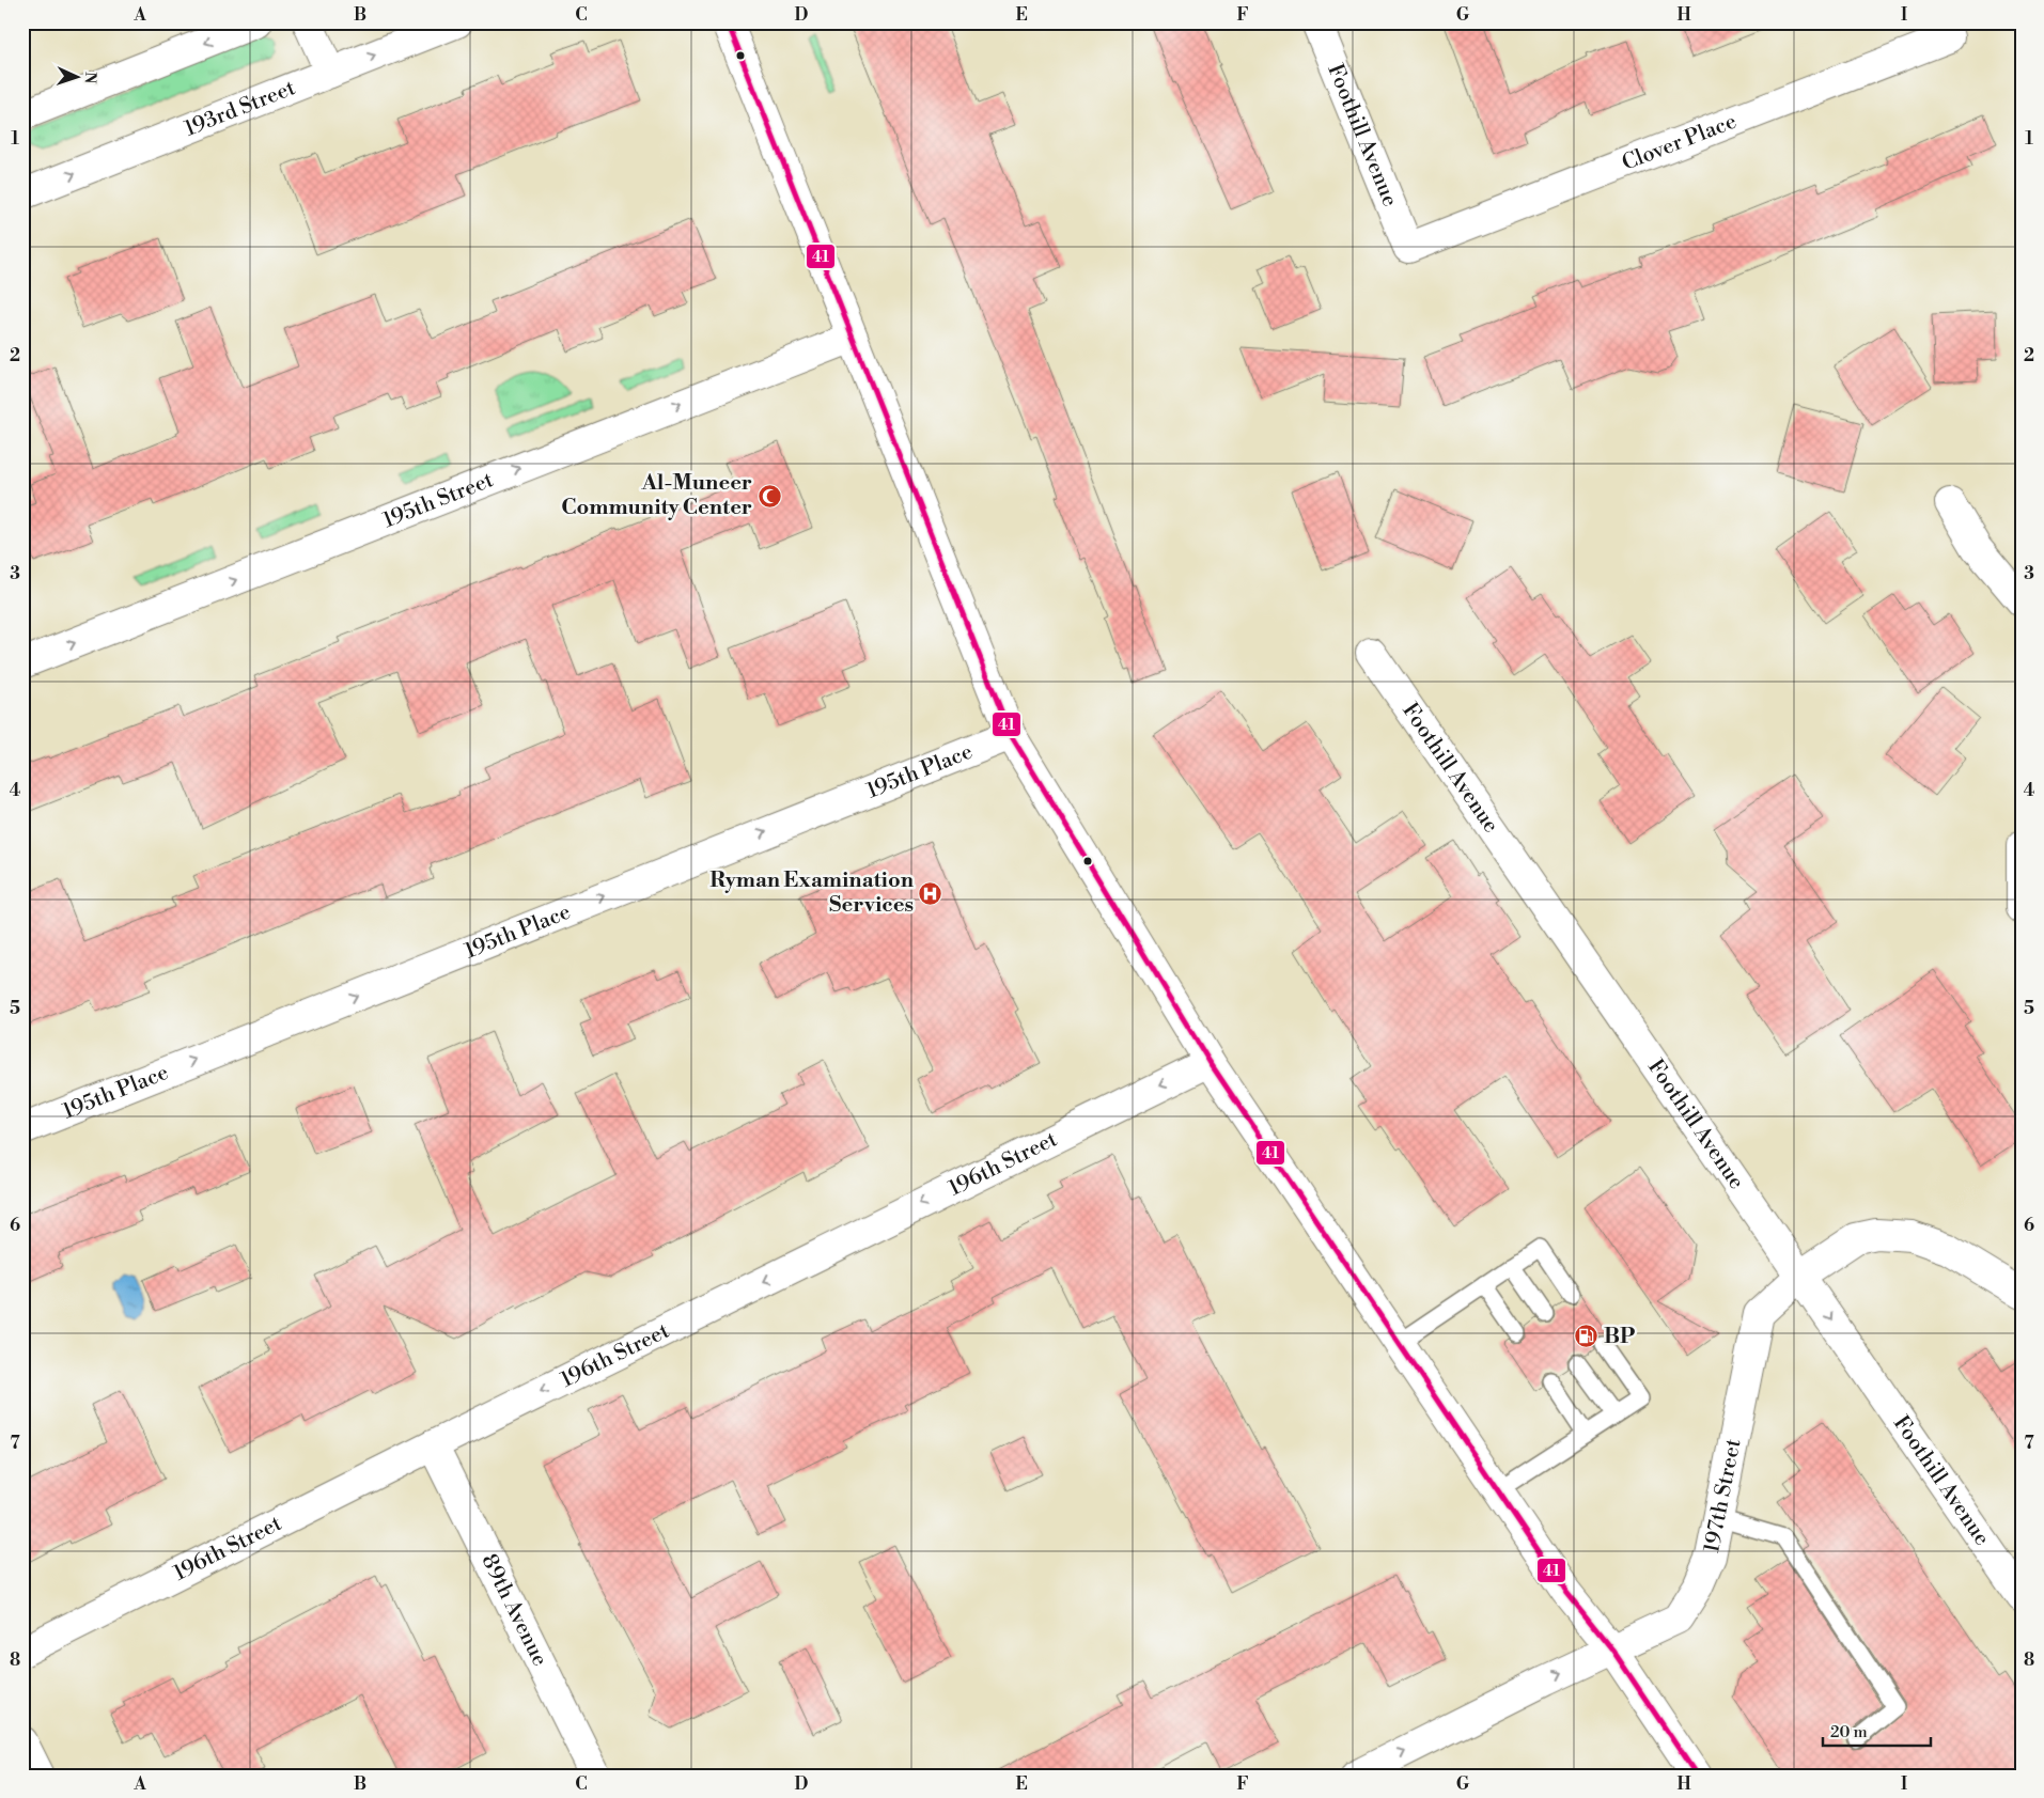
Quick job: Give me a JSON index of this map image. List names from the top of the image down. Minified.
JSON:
{"streets":{"street":["193rd Street","Foothill Avenue","Clover Place","195th Street","195th Place","196th Street","197th Street","89th Avenue"]},"crossings":[["Foothill Avenue","Clover Place"],["Foothill Avenue","197th Street"],["196th Street","89th Avenue"]],"one_way":["195th Street","195th Place","196th Street"],"places":{"mosque":["Al-Muneer Community Center"],"hospital":["Ryman Examination Services"],"fuel station":["BP"]},"lines":["transit line 41"],"scale_bar":"20 m","north":"right","grid":{"columns":["A","B","C","D","E","F","G","H","I"],"rows":["1","2","3","4","5","6","7","8"]}}
